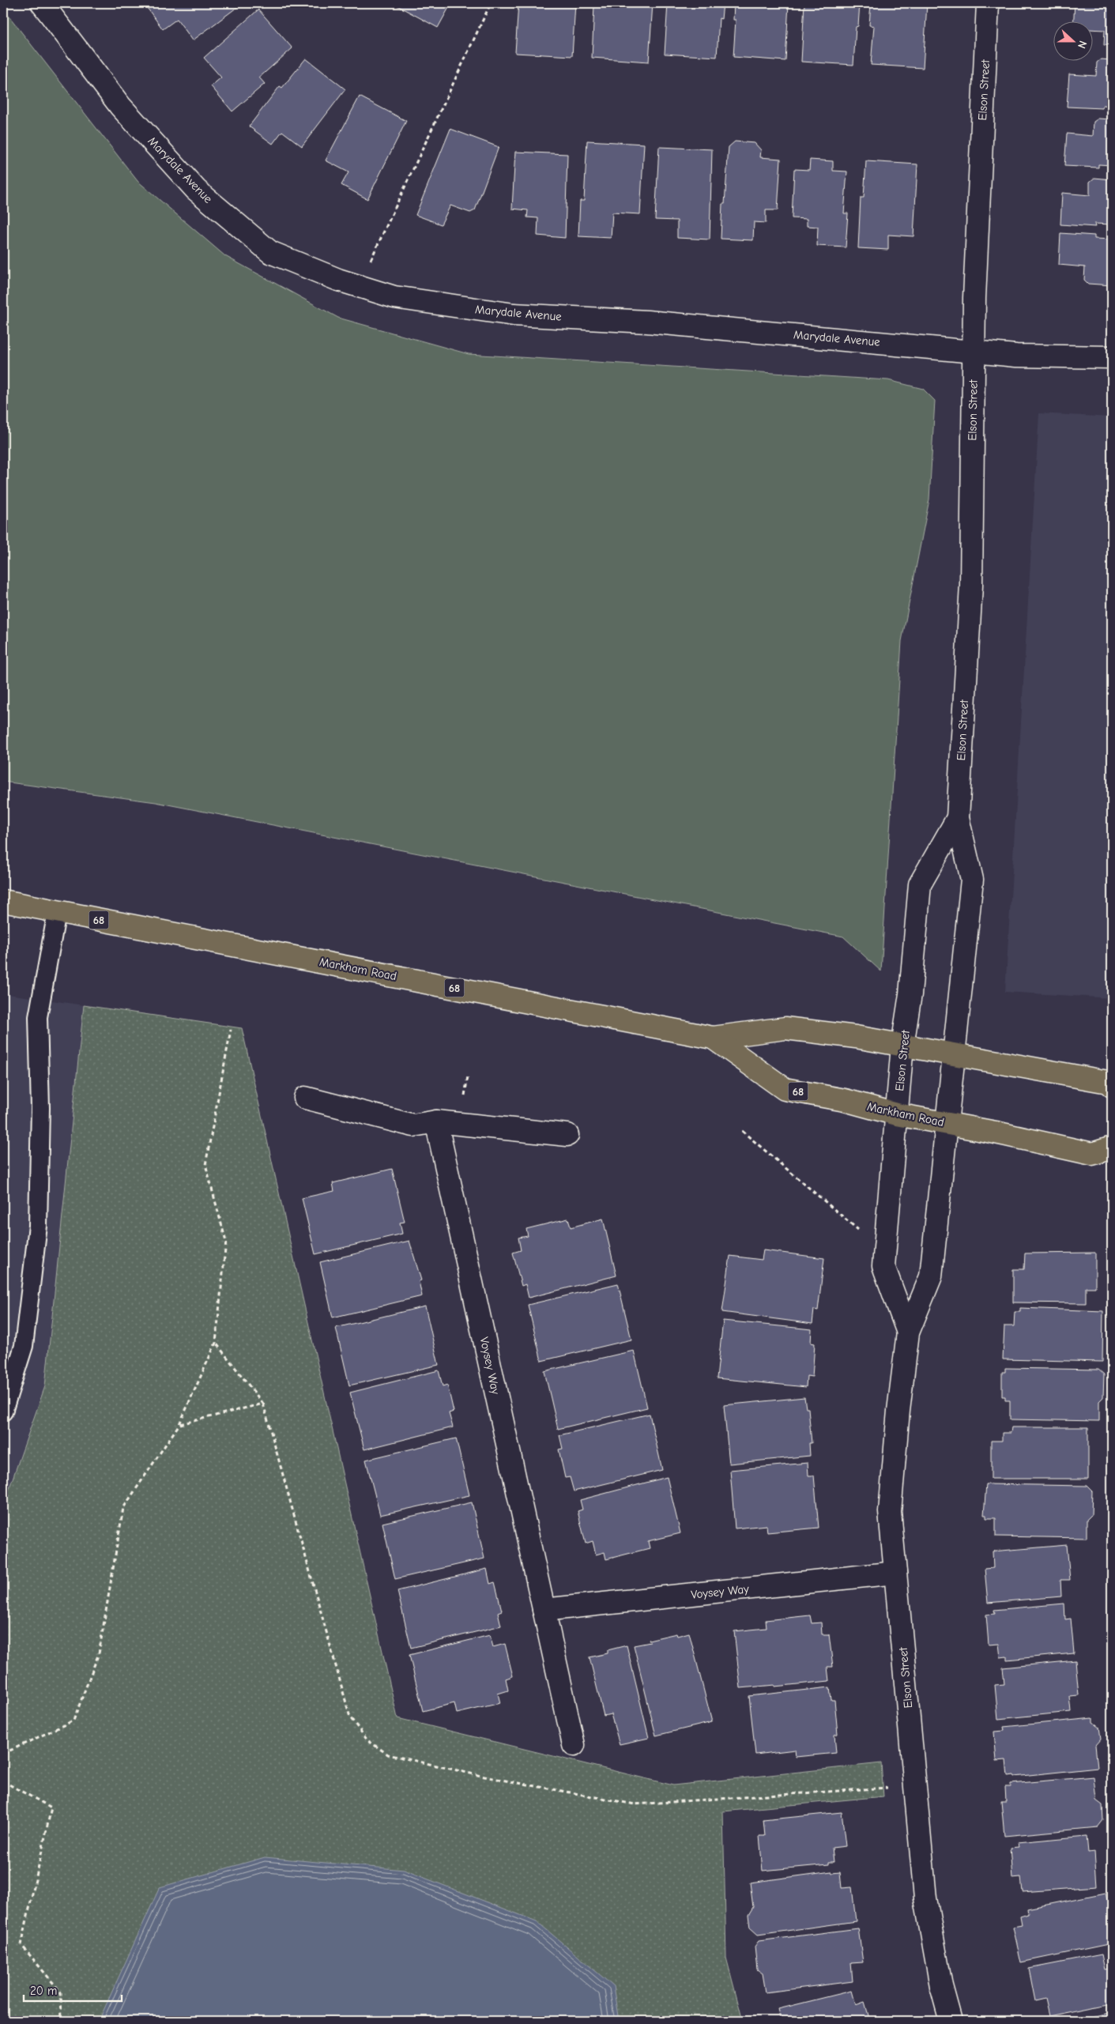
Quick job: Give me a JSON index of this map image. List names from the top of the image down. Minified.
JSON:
{"streets":{"main road":["68","Markham Road"],"street":["Elson Street","Marydale Avenue","Voysey Way"]},"crossings":[["Elson Street","Marydale Avenue"],["Elson Street","Markham Road"],["Elson Street","Voysey Way"]],"scale_bar":"20 m","north":"right"}
